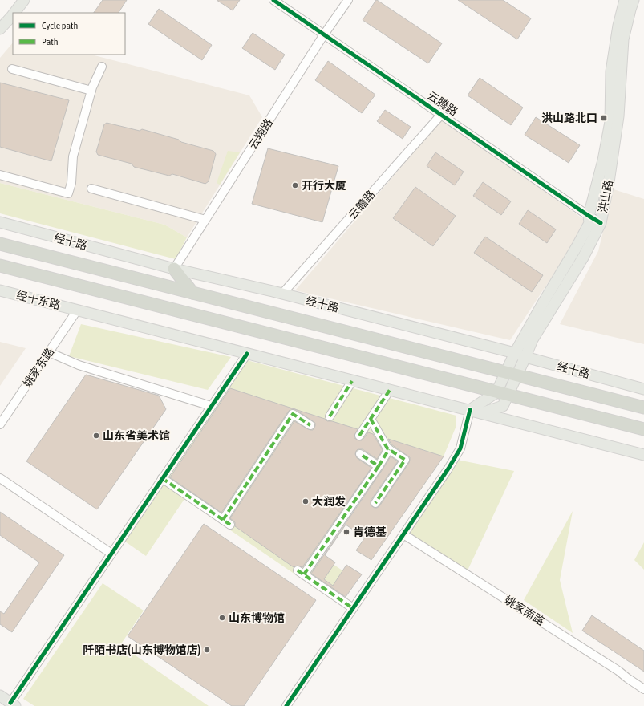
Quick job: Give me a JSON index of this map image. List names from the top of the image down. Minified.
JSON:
{"streets":{"highway":["经十路"],"main road":["洪山路","经十东路"],"street":["云腾路","云翔路","云瞻路","姚家东路","姚家南路"]},"crossings":[["云腾路","云翔路"],["云腾路","洪山路"],["云腾路","云瞻路"],["云翔路","经十路"],["洪山路","经十路"],["云瞻路","经十路"],["经十东路","姚家东路"]],"places":{"transit":["洪山路北口"],"other":["开行大厦","山东省美术馆","大润发","肯德基","山东博物馆","阡陌书店(山东博物馆店)"]},"legend":["Cycle path","Path"]}
